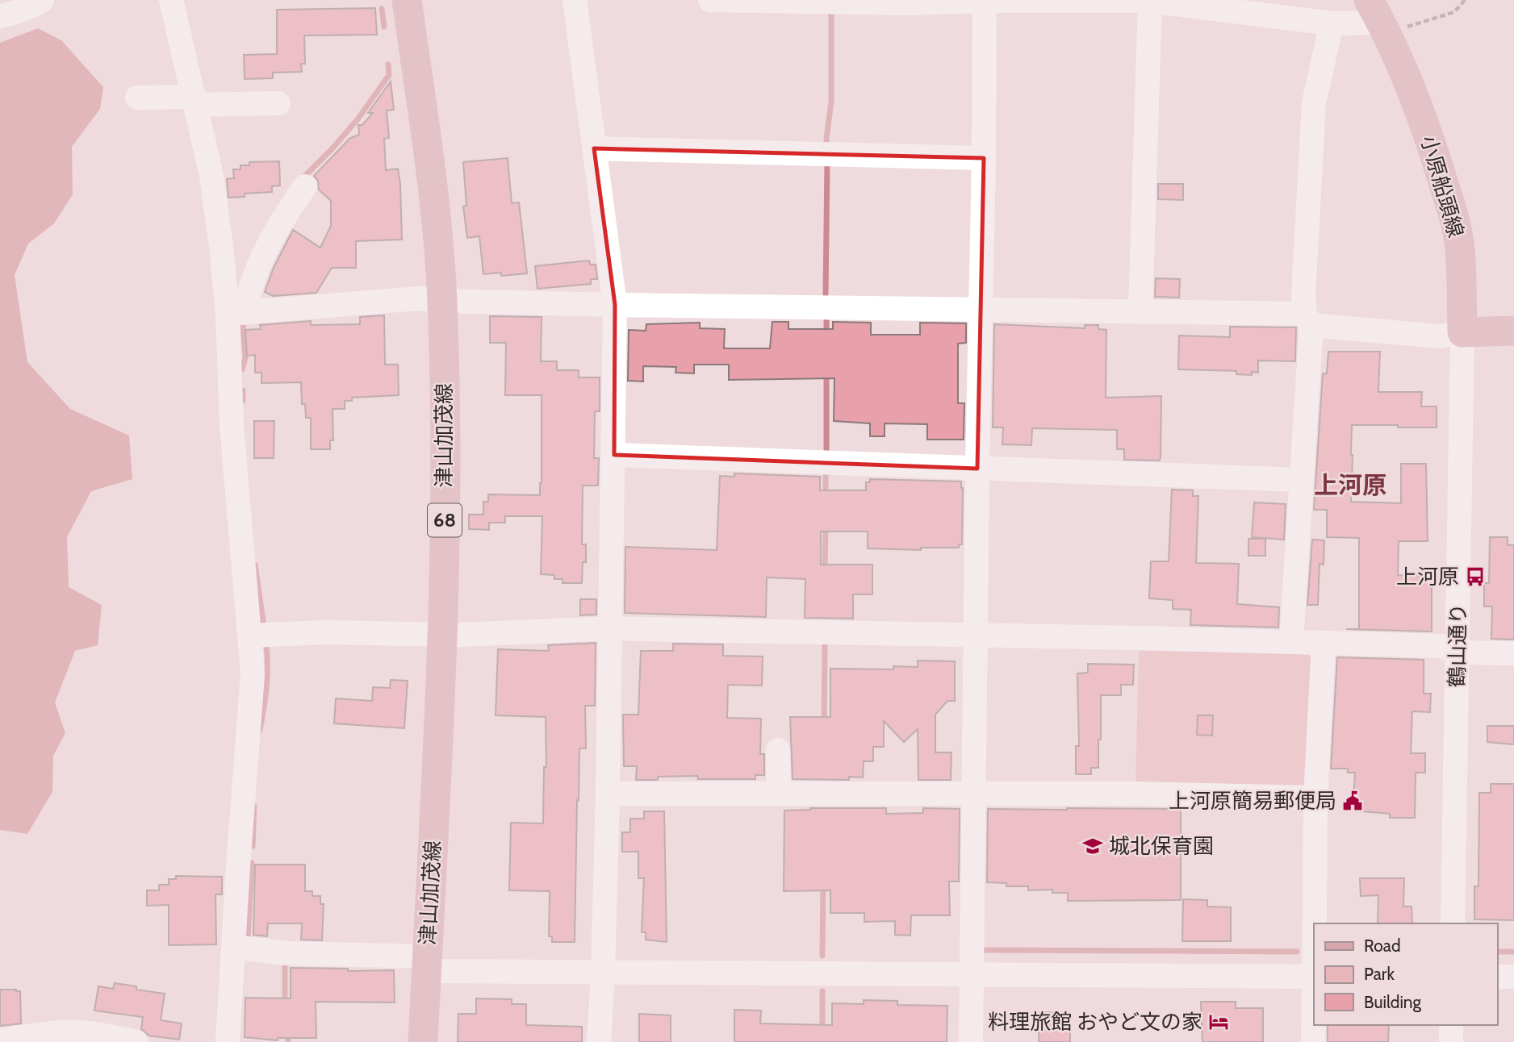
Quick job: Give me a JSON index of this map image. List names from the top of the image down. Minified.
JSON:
{"streets":{"main road":["小原船頭線","津山加茂線","68"],"street":["鶴山通り"]},"crossings":[["小原船頭線","鶴山通り"]],"districts":["上河原"],"places":{"bus stop":["上河原"],"public building":["上河原簡易郵便局"],"school or university":["城北保育園"],"hotel":["料理旅館 おやど文の家"]},"legend":["Road","Park","Building"]}
